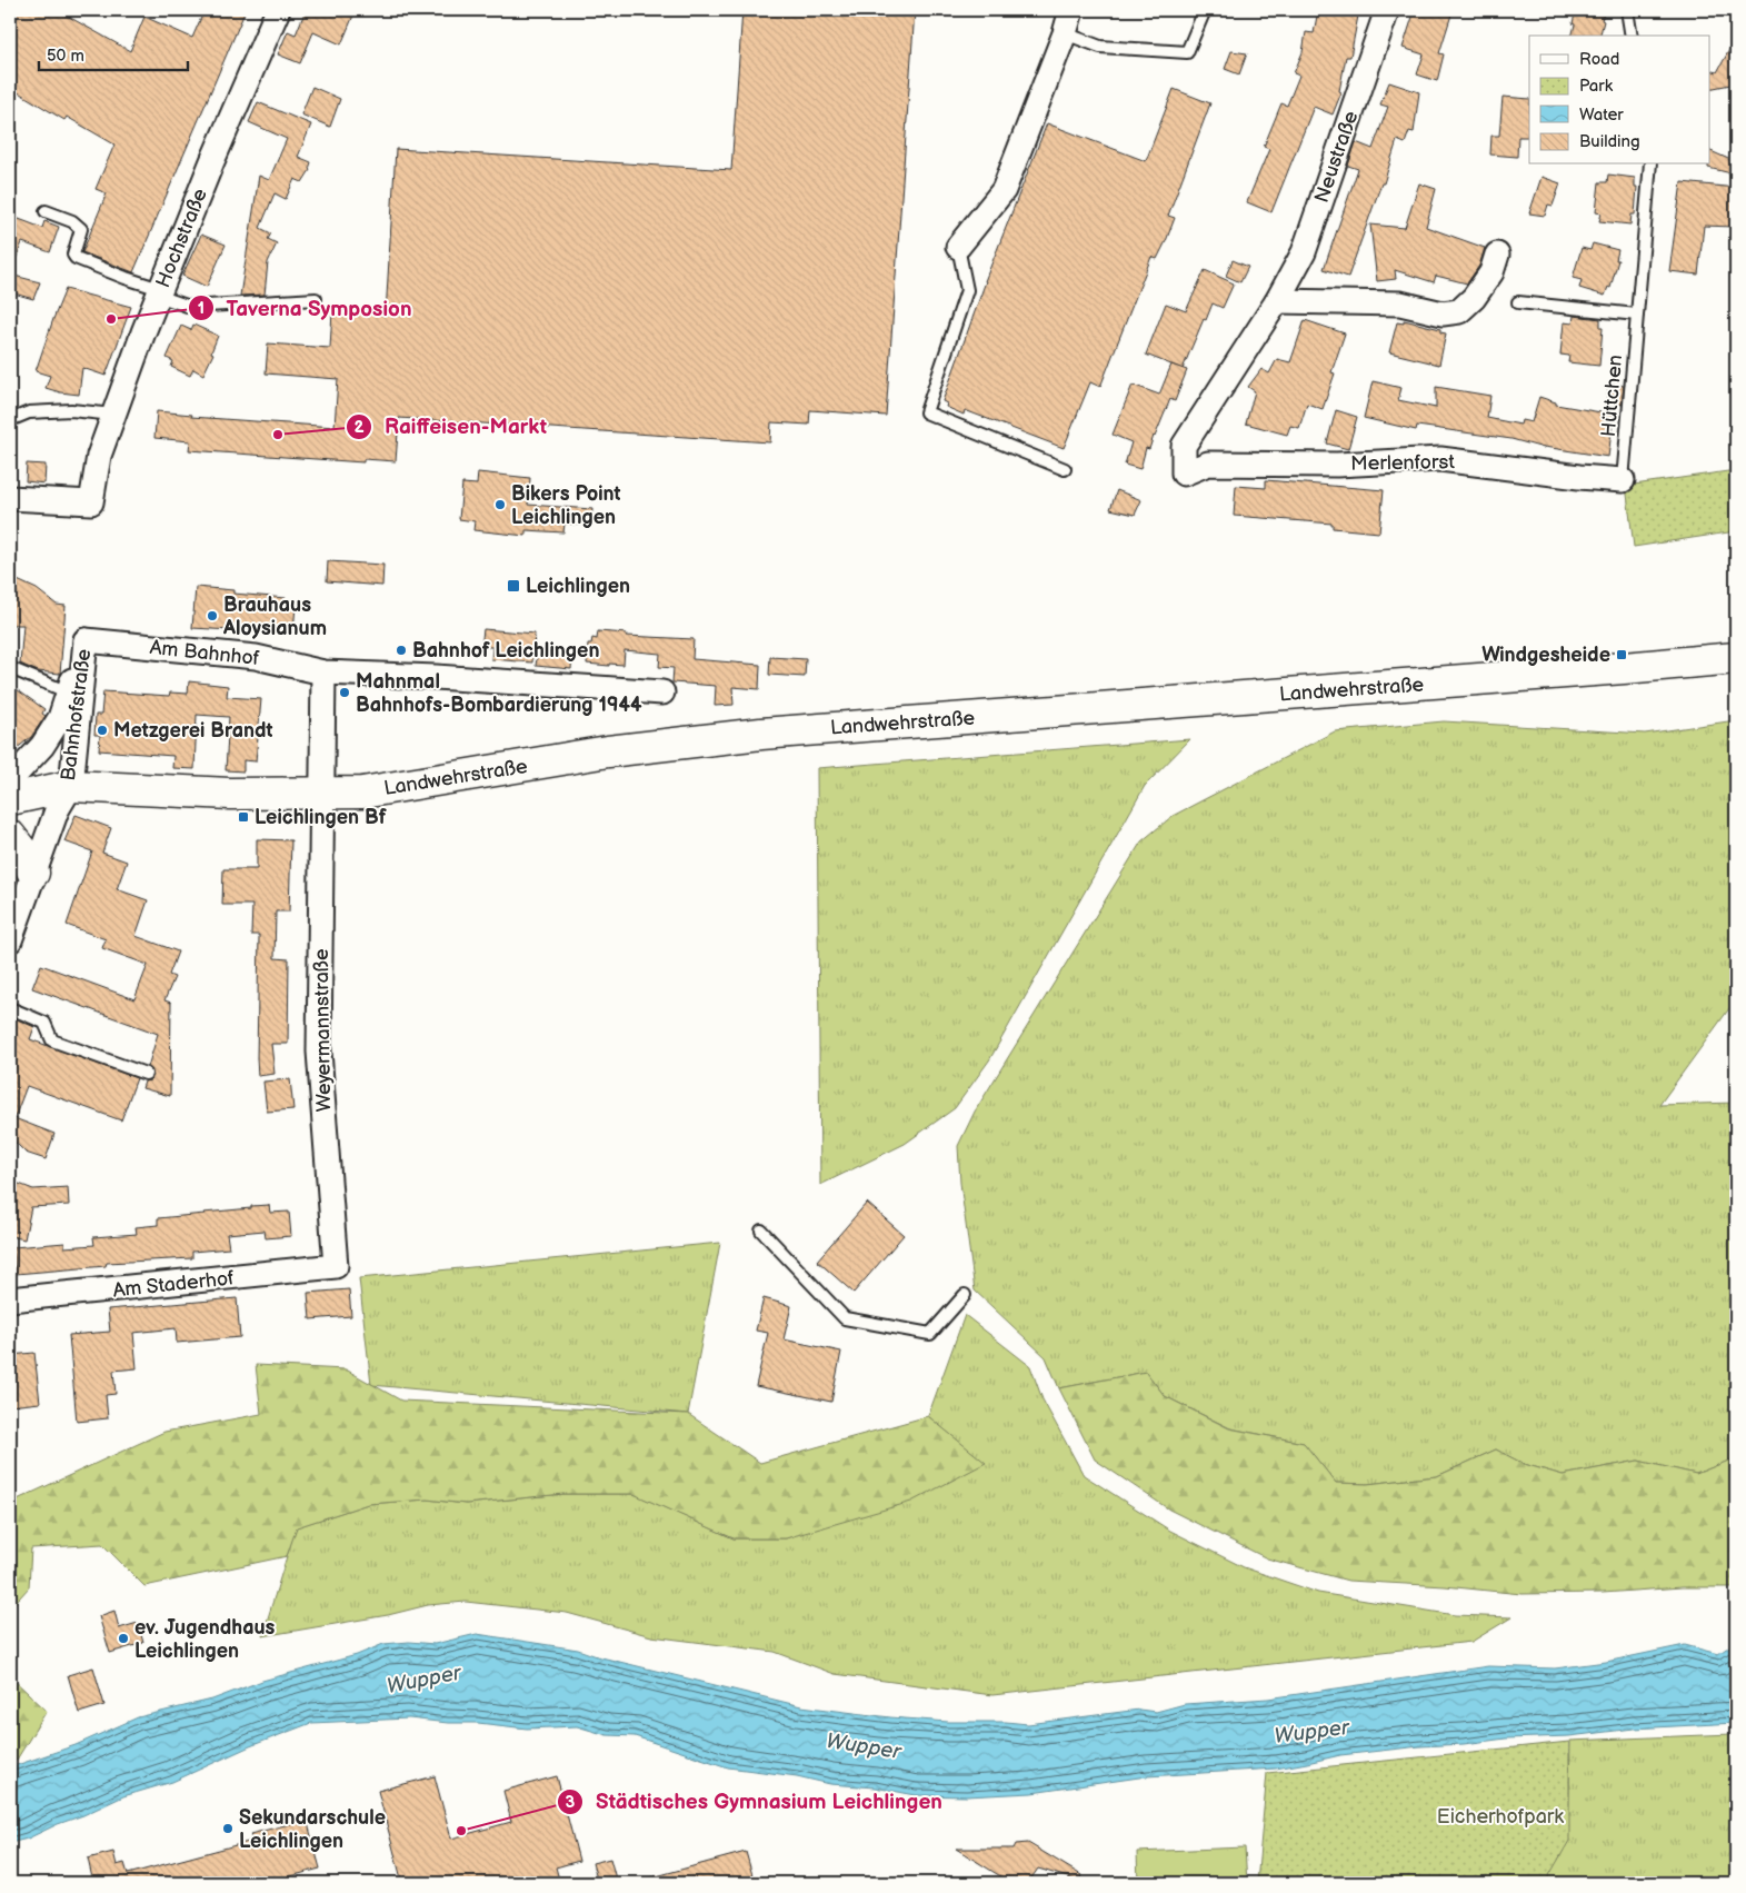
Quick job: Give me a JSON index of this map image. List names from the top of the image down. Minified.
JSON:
{"streets":{"main road":["Landwehrstraße","Bahnhofstraße"],"street":["Neustraße","Hochstraße","Merlenforst","Am Bahnhof","Weyermannstraße","Am Staderhof"],"lane":["Hüttchen"]},"crossings":[["Neustraße","Merlenforst"],["Hüttchen","Merlenforst"],["Am Bahnhof","Bahnhofstraße"],["Landwehrstraße","Bahnhofstraße"],["Landwehrstraße","Weyermannstraße"],["Weyermannstraße","Am Staderhof"]],"water":["Wupper"],"parks":["Eicherhofpark"],"places":{"other":["Taverna Symposion","Raiffeisen-Markt","Bikers Point Leichlingen","Brauhaus Aloysianum","Bahnhof Leichlingen","Mahnmal Bahnhofs-Bombardierung 1944","Metzgerei Brandt","ev. Jugendhaus Leichlingen","Sekundarschule Leichlingen","Städtisches Gymnasium Leichlingen"],"transit":["Leichlingen","Windgesheide","Leichlingen Bf"]},"legend":["Road","Park","Water","Building"],"scale_bar":"50 m"}
